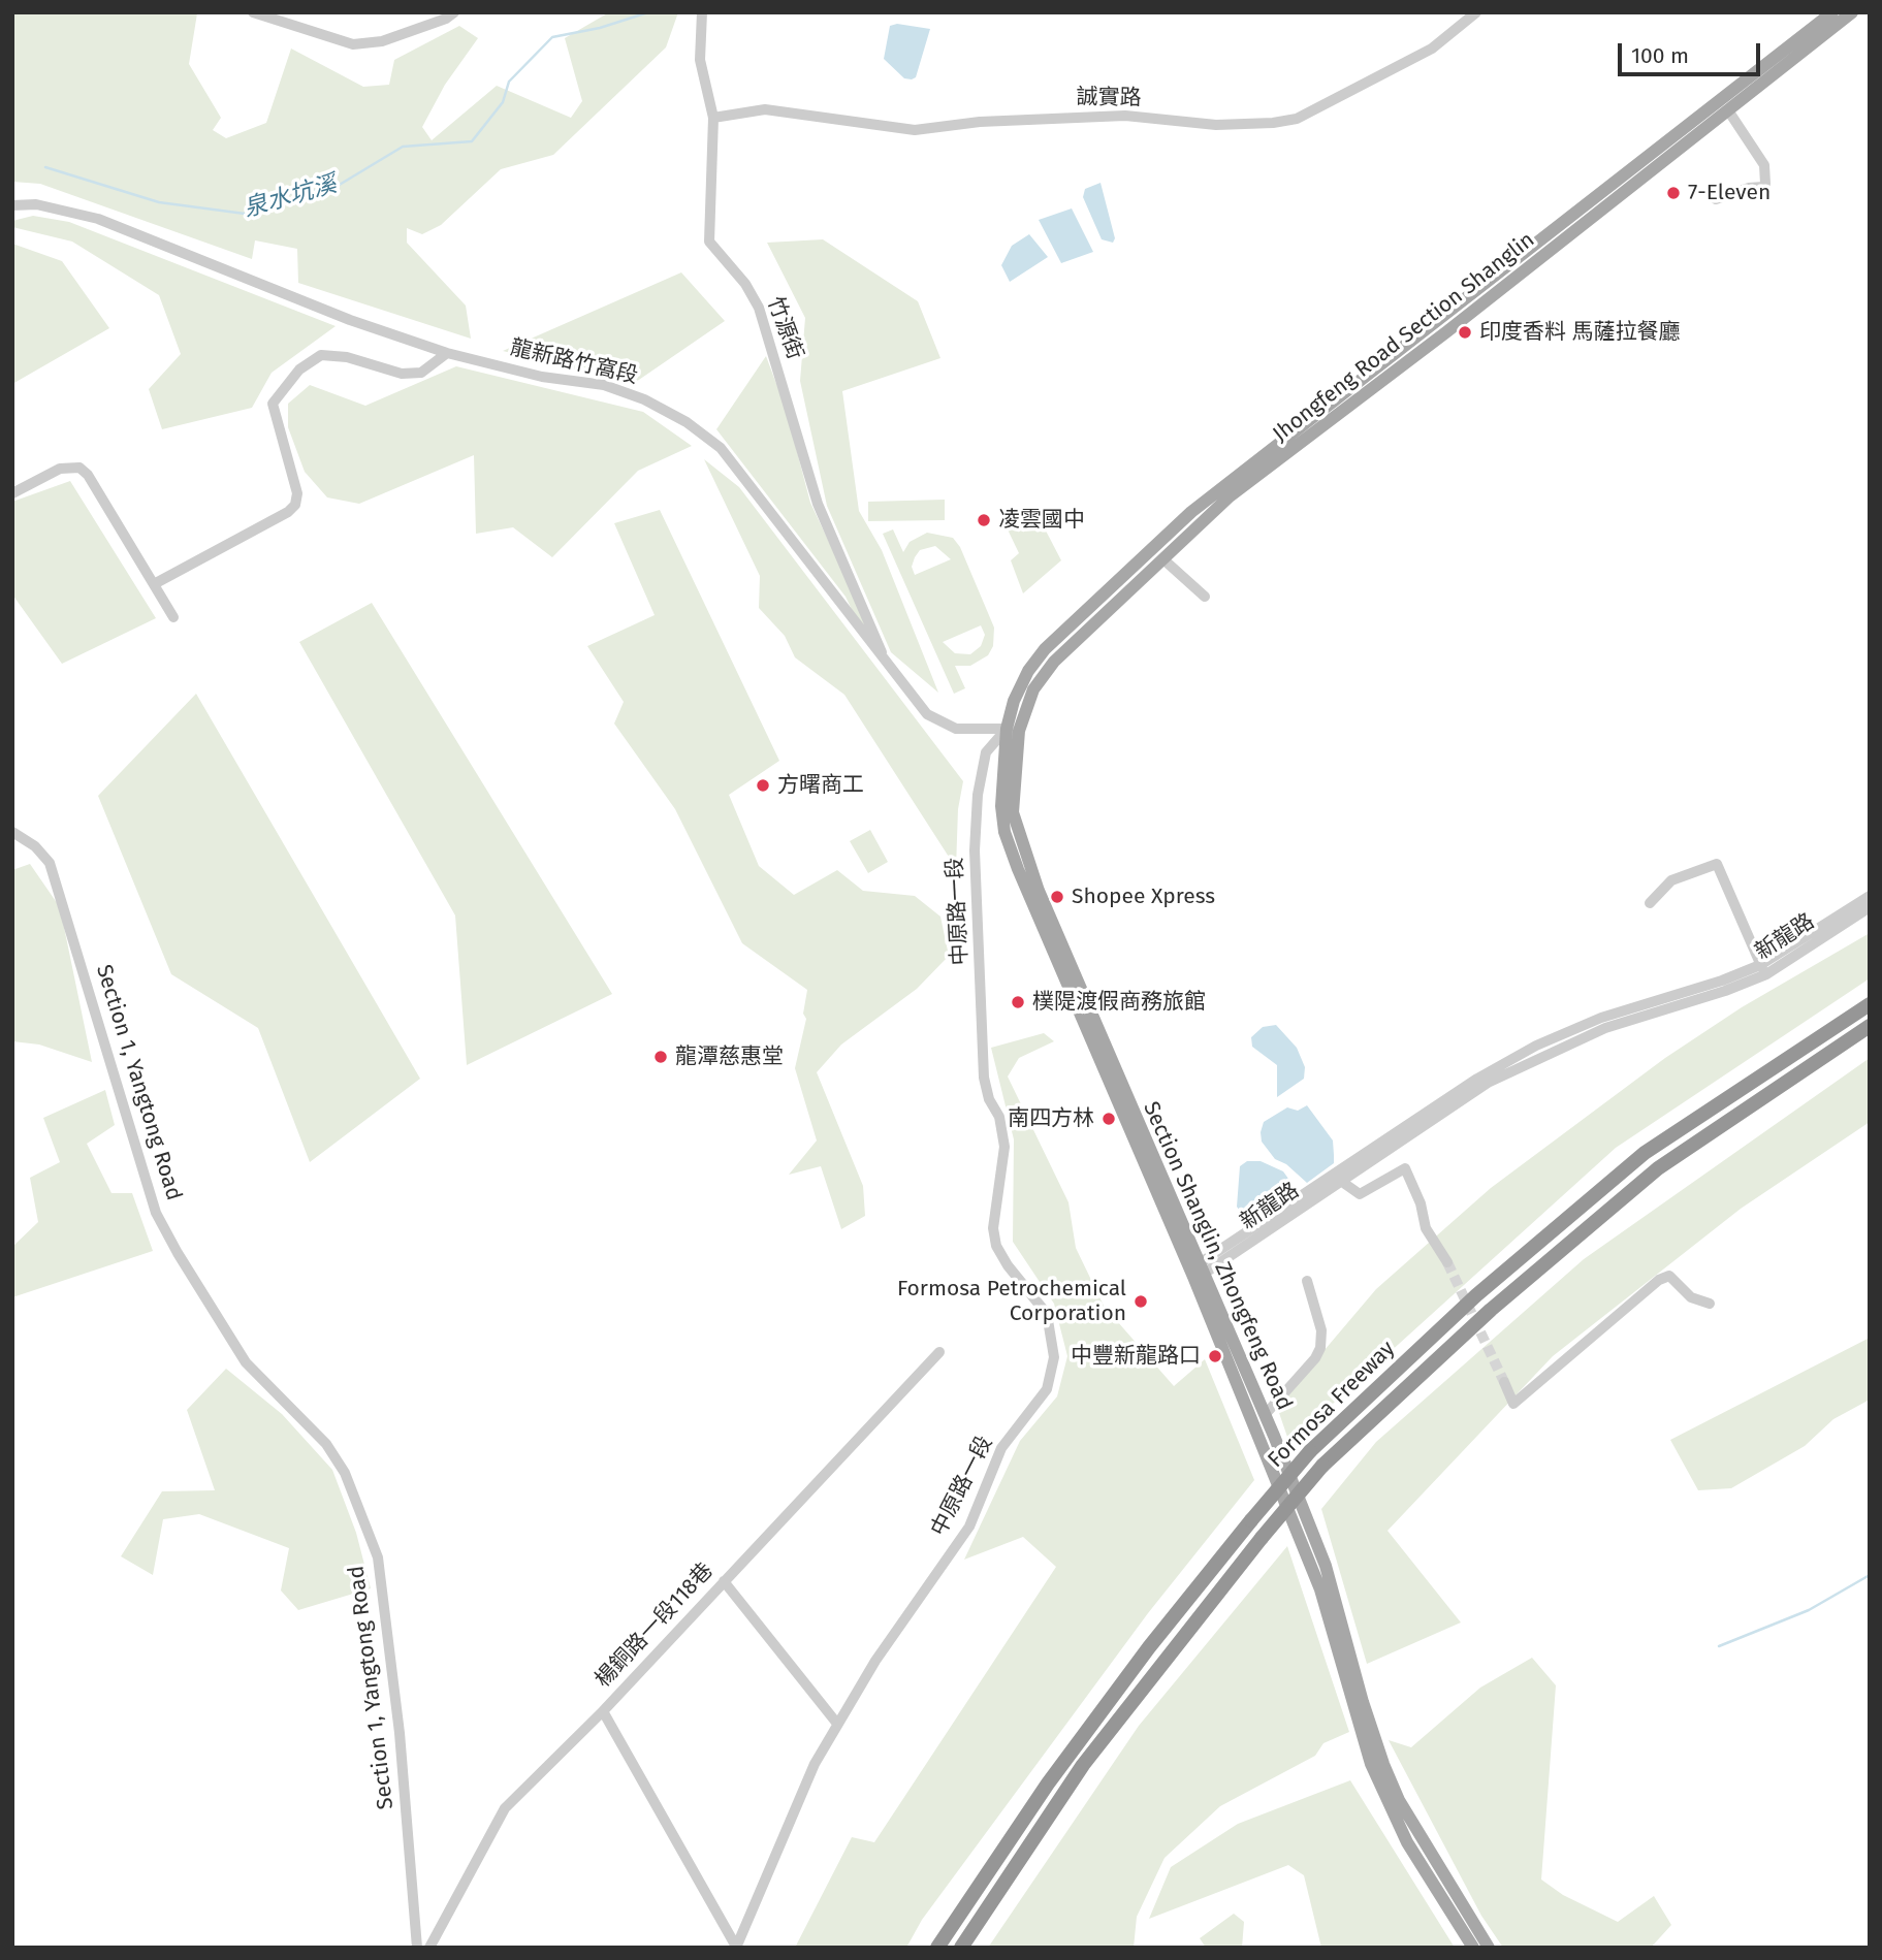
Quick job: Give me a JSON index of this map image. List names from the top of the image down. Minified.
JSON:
{"streets":{"highway":["Formosa Freeway"],"main road":["Jhongfeng Road Section Shanglin","Section Shanglin, Zhongfeng Road"],"street":["誠實路","竹源街","龍新路竹窩段","中原路一段","新龍路","Section 1, Yangtong Road","楊銅路一段118巷"]},"crossings":[["誠實路","竹源街"],["竹源街","龍新路竹窩段"],["Jhongfeng Road Section Shanglin","龍新路竹窩段"],["Jhongfeng Road Section Shanglin","中原路一段"],["Jhongfeng Road Section Shanglin","Section Shanglin, Zhongfeng Road"],["龍新路竹窩段","中原路一段"],["龍新路竹窩段","Section Shanglin, Zhongfeng Road"],["中原路一段","Section Shanglin, Zhongfeng Road"],["新龍路","Section Shanglin, Zhongfeng Road"]],"water":["泉水坑溪"],"places":["7-Eleven","印度香料 馬薩拉餐廳","凌雲國中","方曙商工","Shopee Xpress","樸隄渡假商務旅館","龍潭慈惠堂","南四方林","Formosa Petrochemical Corporation","中豐新龍路口"],"scale_bar":"100 m"}
